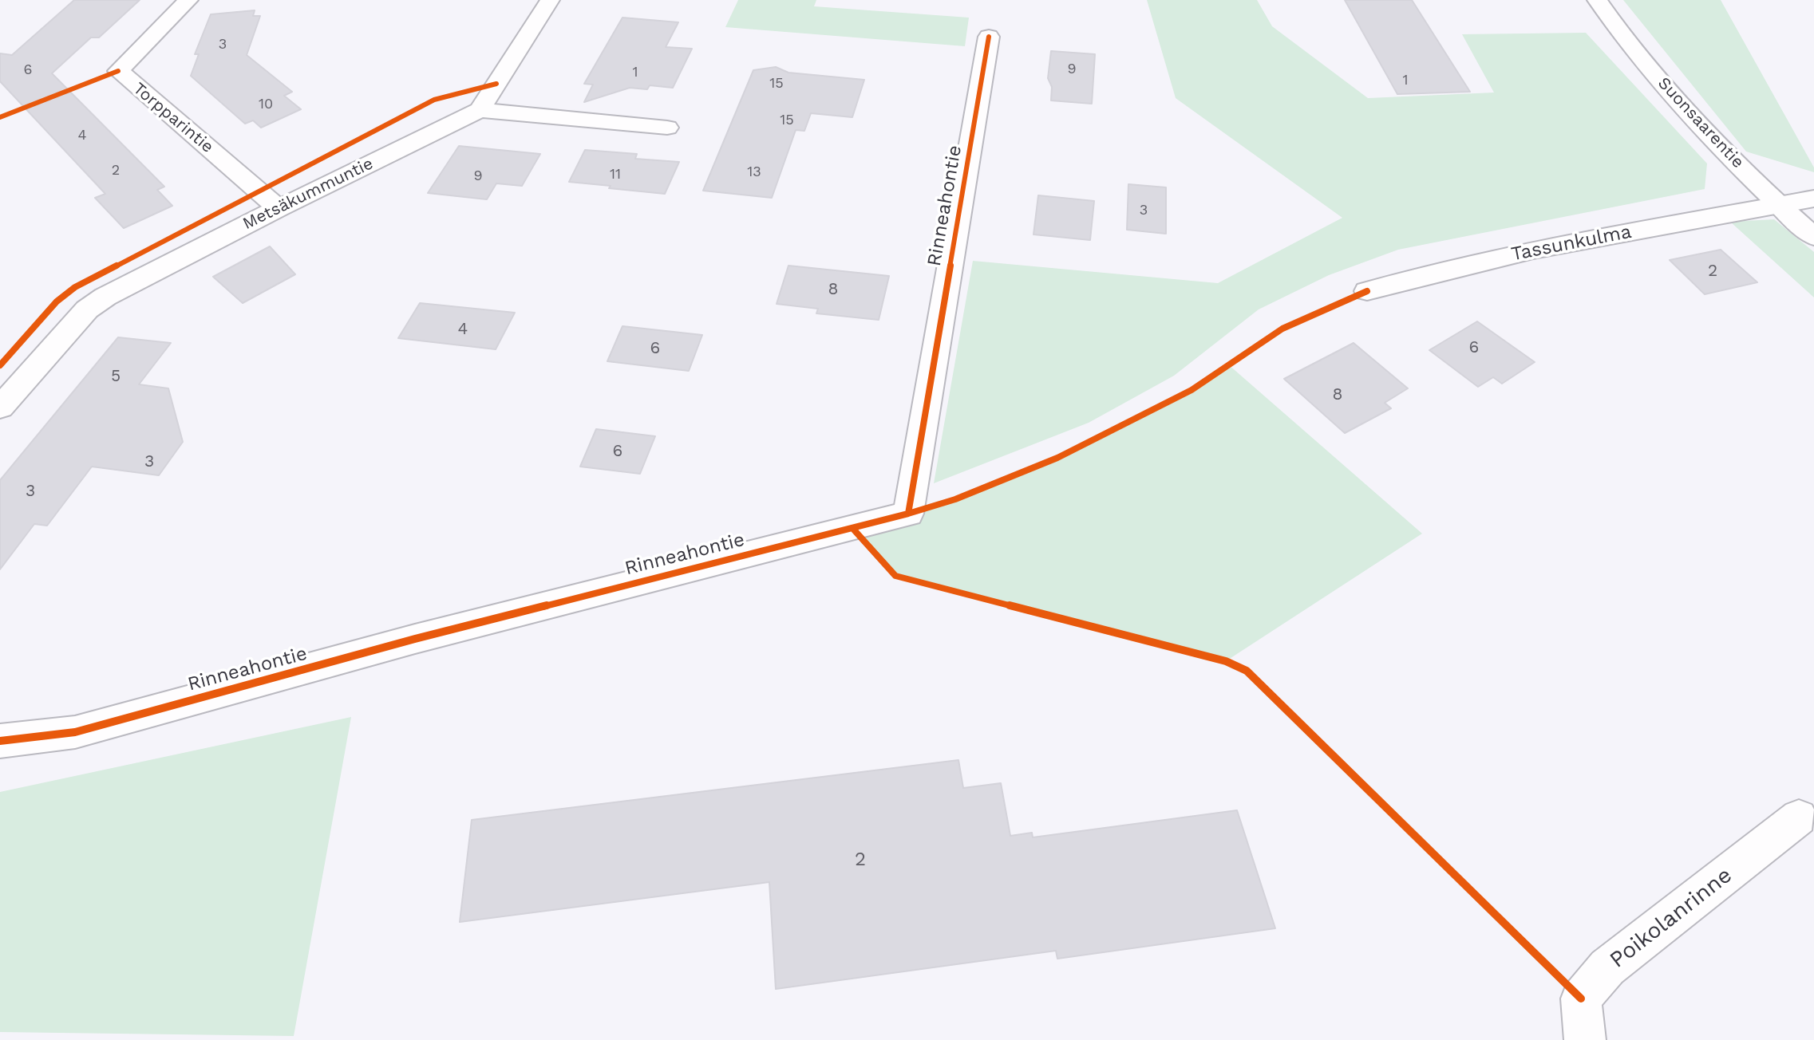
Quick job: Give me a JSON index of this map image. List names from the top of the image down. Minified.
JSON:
{"streets":{"street":["Torpparintie","Suonsaarentie","Metsäkummuntie","Rinneahontie","Tassunkulma","Poikolanrinne"]},"crossings":[["Torpparintie","Metsäkummuntie"],["Suonsaarentie","Tassunkulma"]],"house_numbers":["3","9","6","1","1","15","10","15","4","2","13","11","9","3","2","8","4","6","6","5","8","6","3","3","2"]}
